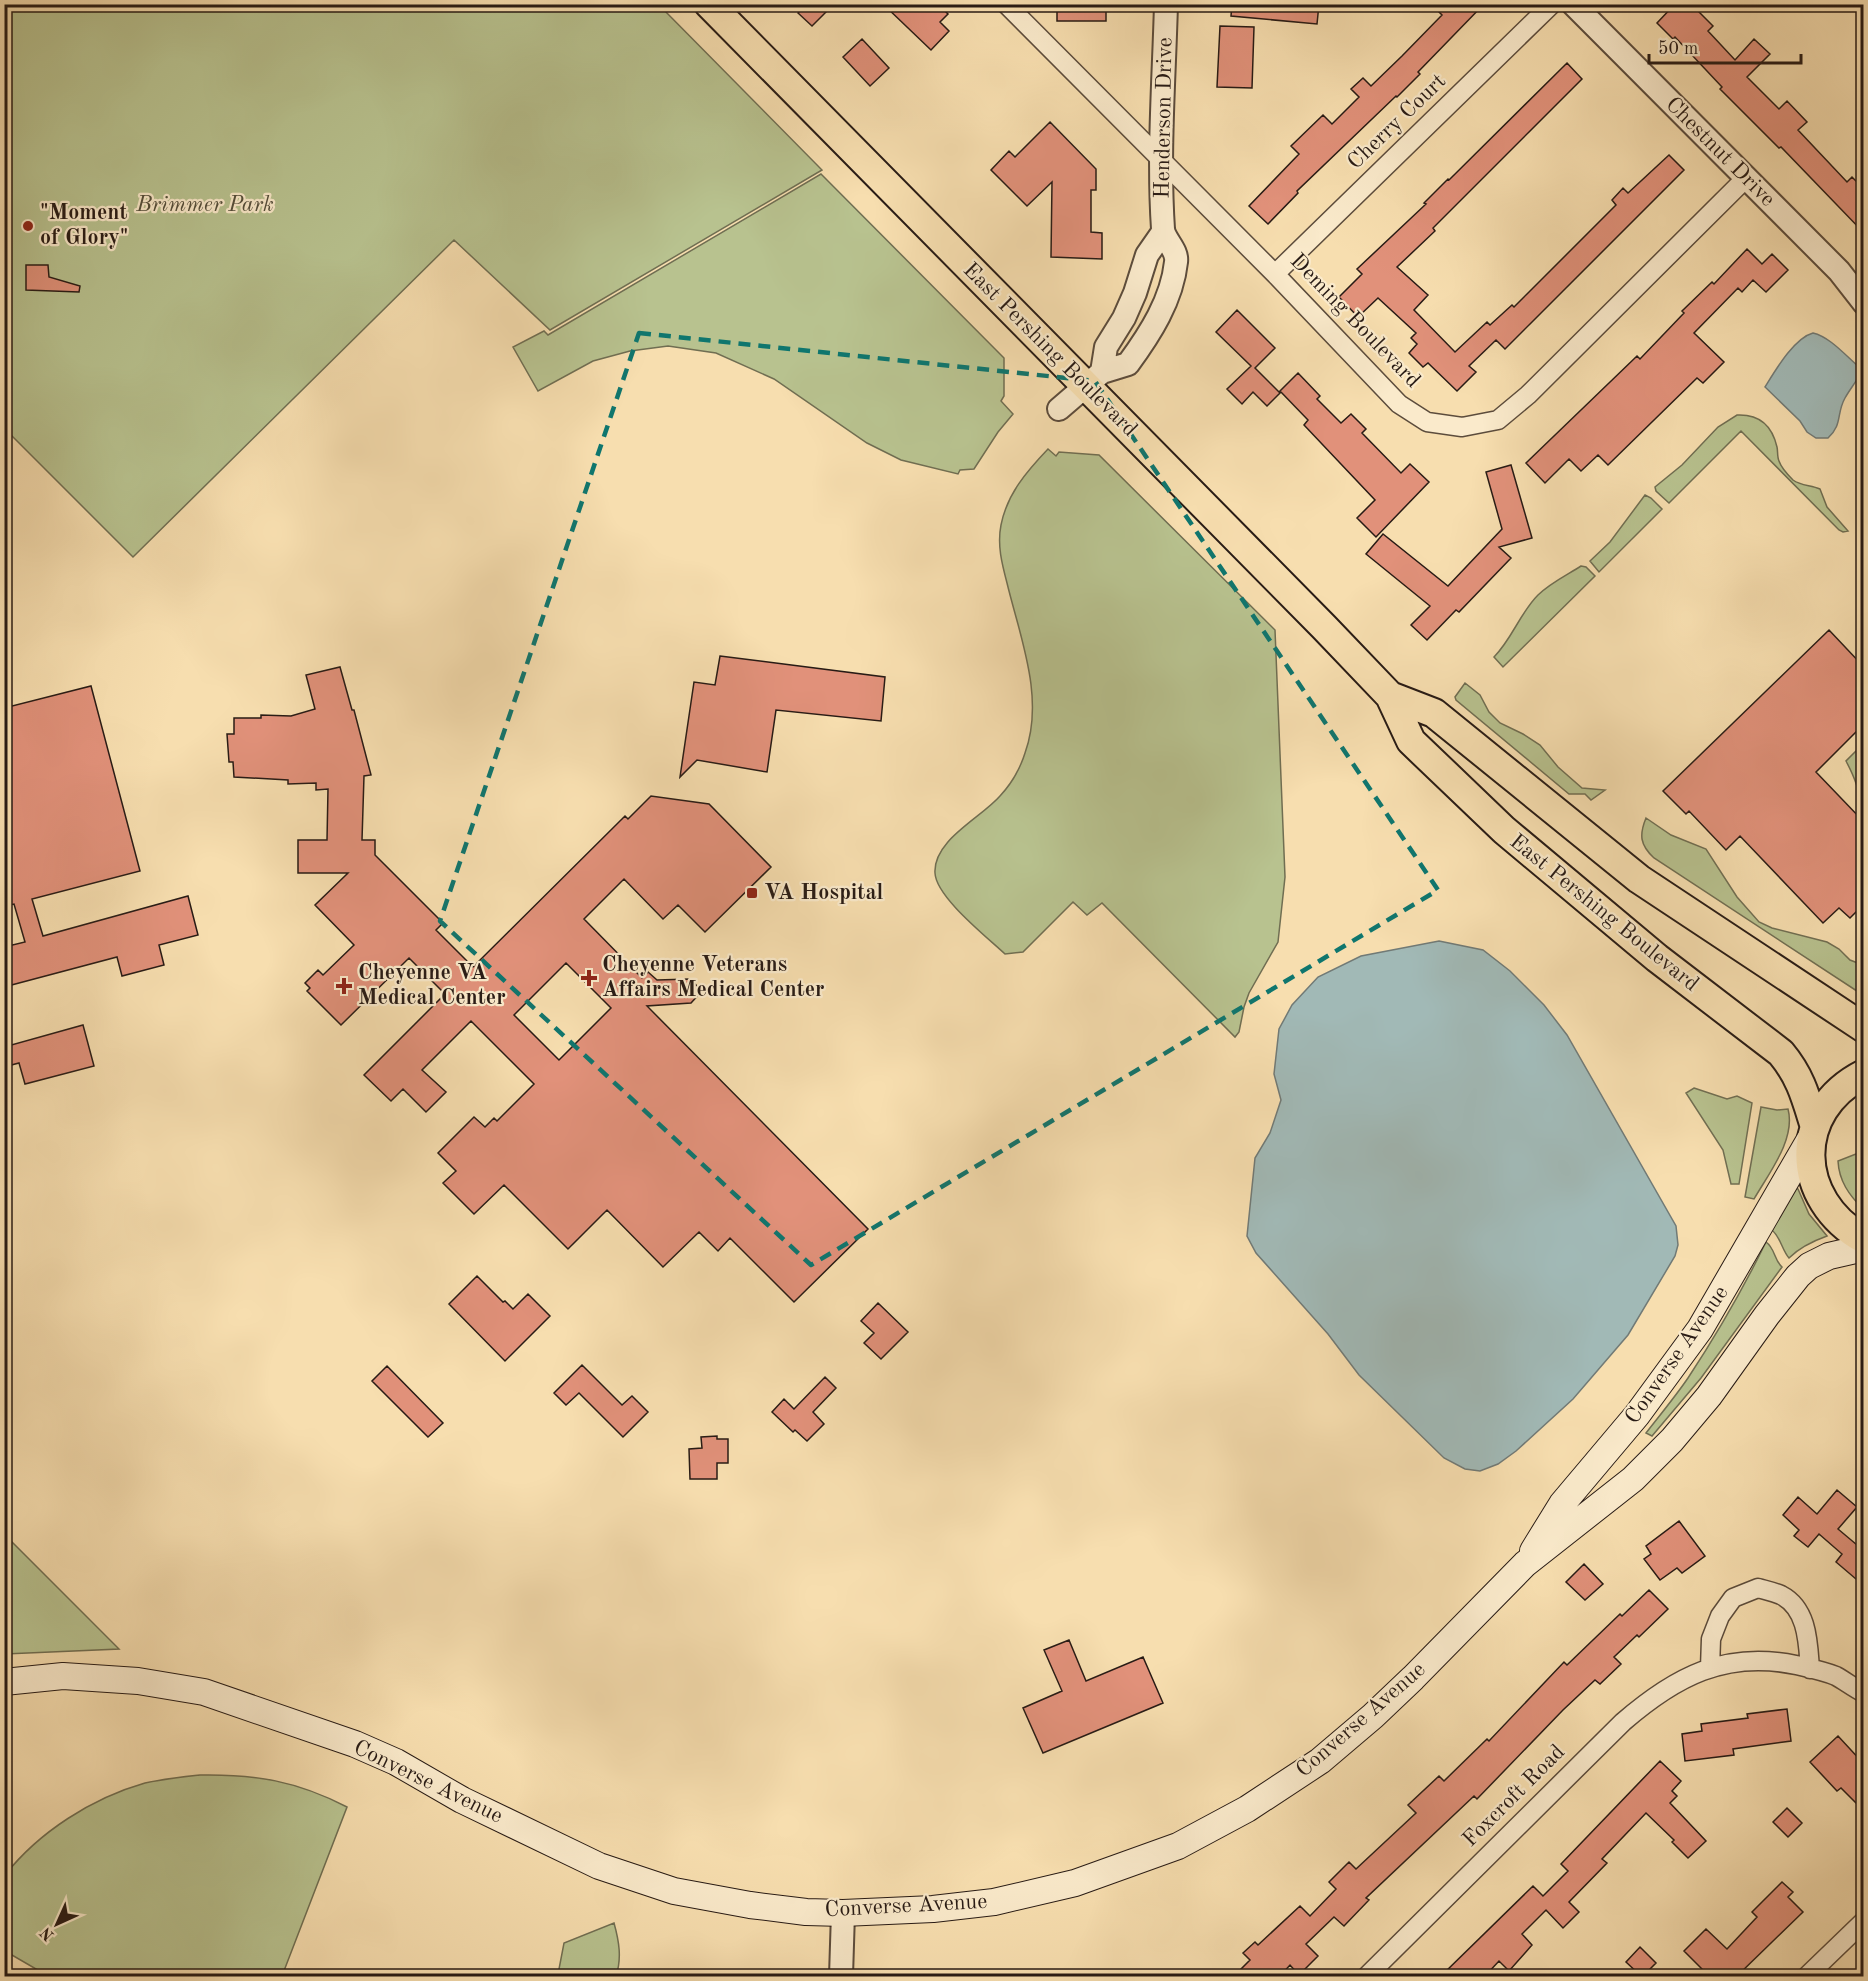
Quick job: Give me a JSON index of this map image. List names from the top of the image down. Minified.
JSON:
{"streets":{"main road":["East Pershing Boulevard","Converse Avenue"],"street":["Henderson Drive","Cherry Court","Chestnut Drive","Deming Boulevard","Foxcroft Road"]},"crossings":[["Henderson Drive","Deming Boulevard"],["Henderson Drive","East Pershing Boulevard"],["Cherry Court","Deming Boulevard"],["Chestnut Drive","Deming Boulevard"],["East Pershing Boulevard","Converse Avenue"]],"parks":["Brimmer Park"],"places":{"other":["\"Moment of Glory\""],"transit":["VA Hospital"],"health":["Cheyenne Veterans Affairs Medical Center","Cheyenne VA Medical Center"]},"scale_bar":"50 m","north":"bottom left"}
